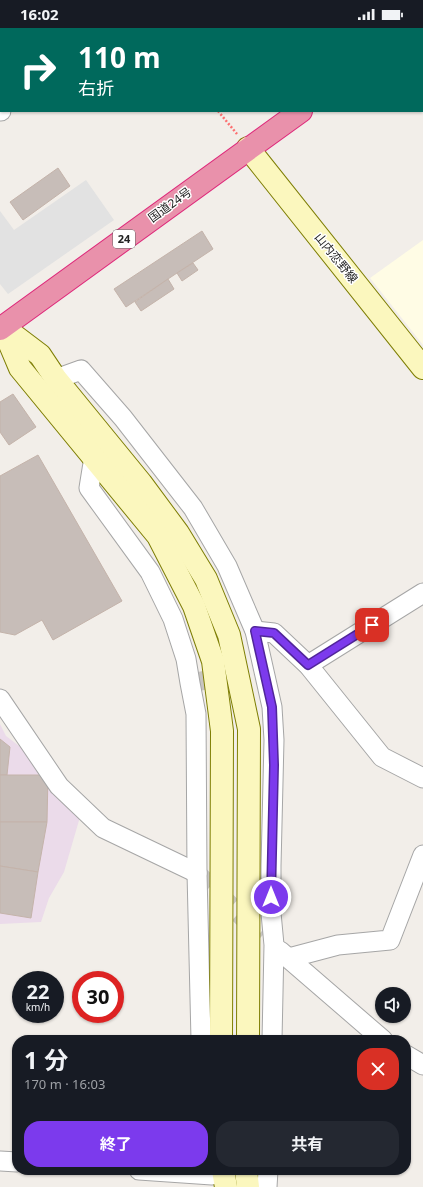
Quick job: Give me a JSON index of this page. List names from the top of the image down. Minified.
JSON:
{"streets":{"highway":["国道24号","24"],"street":["山内恋野線"]},"crossings":[["国道24号","山内恋野線"]],"page":{"status":"16:02","turn":["110 m","右折"],"speed":"22 km/h","limit":"30","heading":["1 分","170 m · 16:03"],"buttons":["終了","共有"]}}
